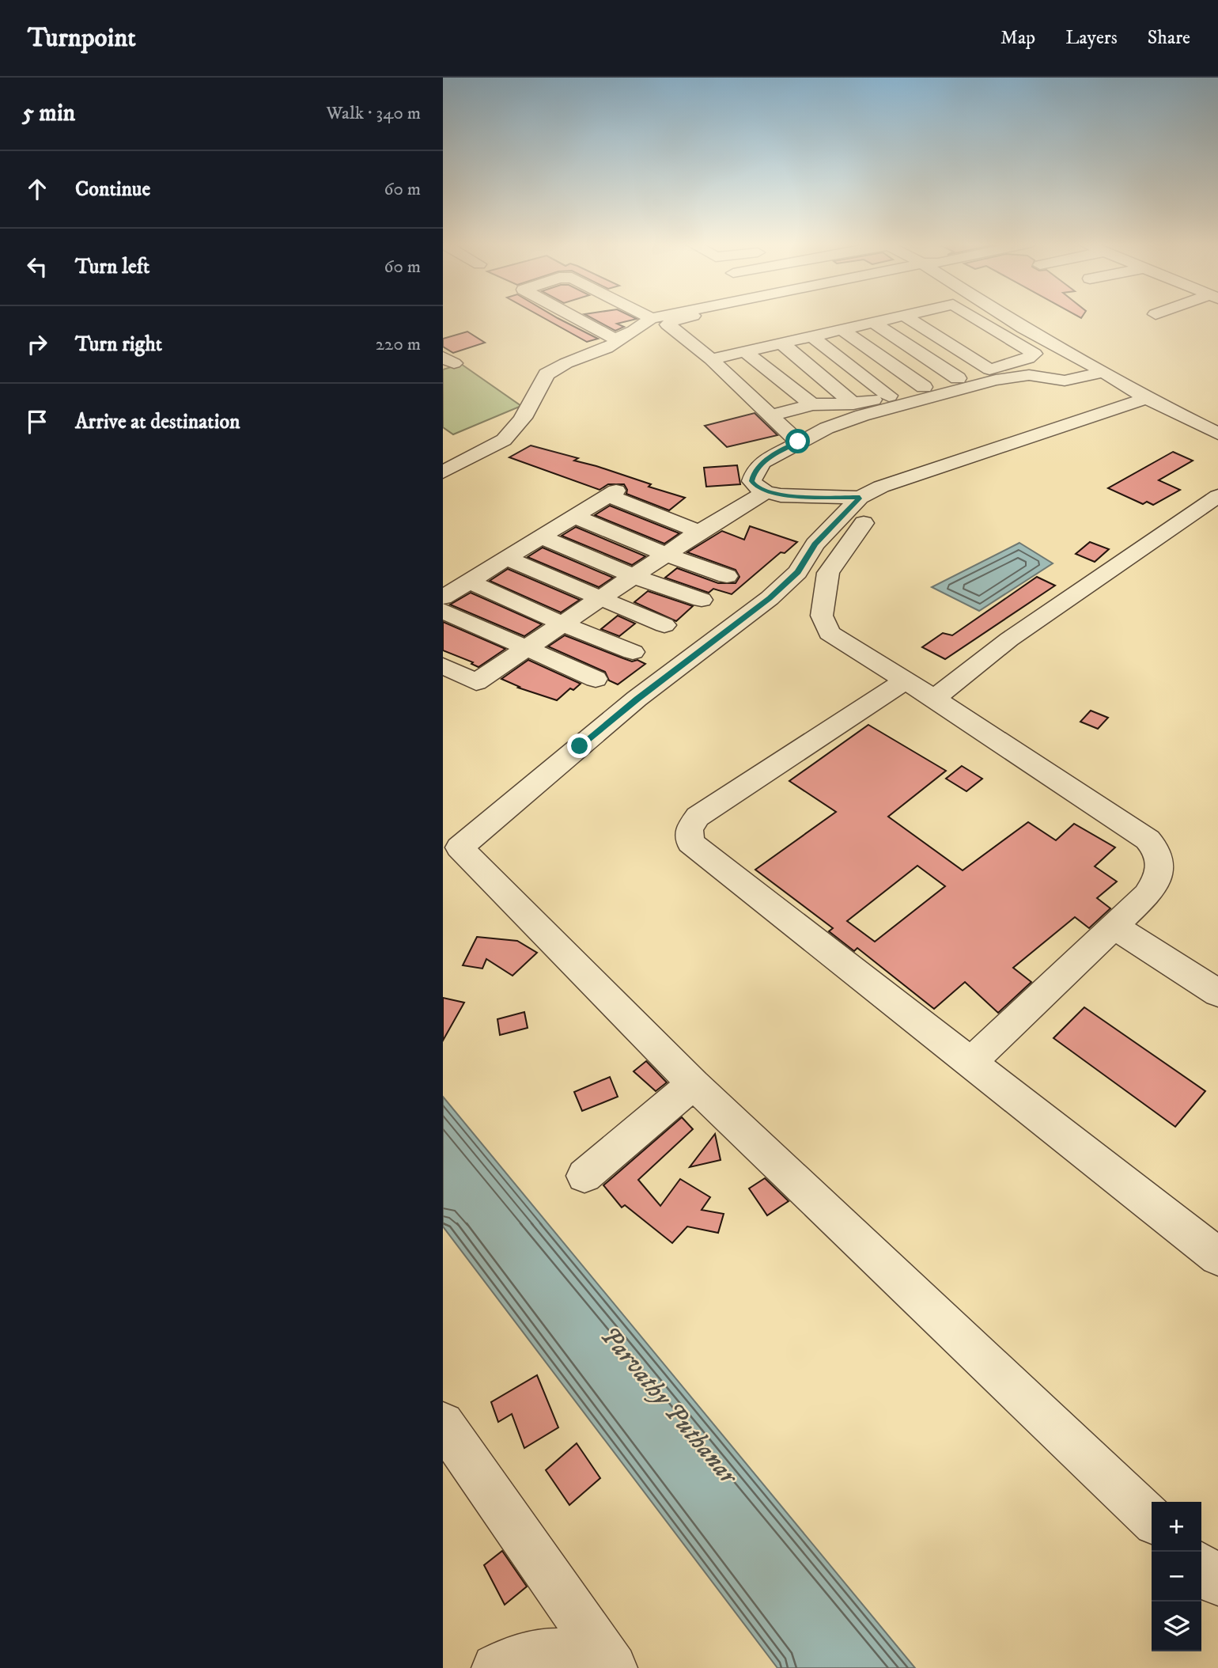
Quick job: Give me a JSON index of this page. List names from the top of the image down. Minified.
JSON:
{"water":["Parvathy Puthanar"],"page":{"header":"Turnpoint","nav":["Map","Layers","Share"],"heading":["5 min","Walk · 340 m"],"list":[["Continue","60 m"],["Turn left","60 m"],["Turn right","220 m"],"Arrive at destination"],"map_buttons":["+","−"]}}
